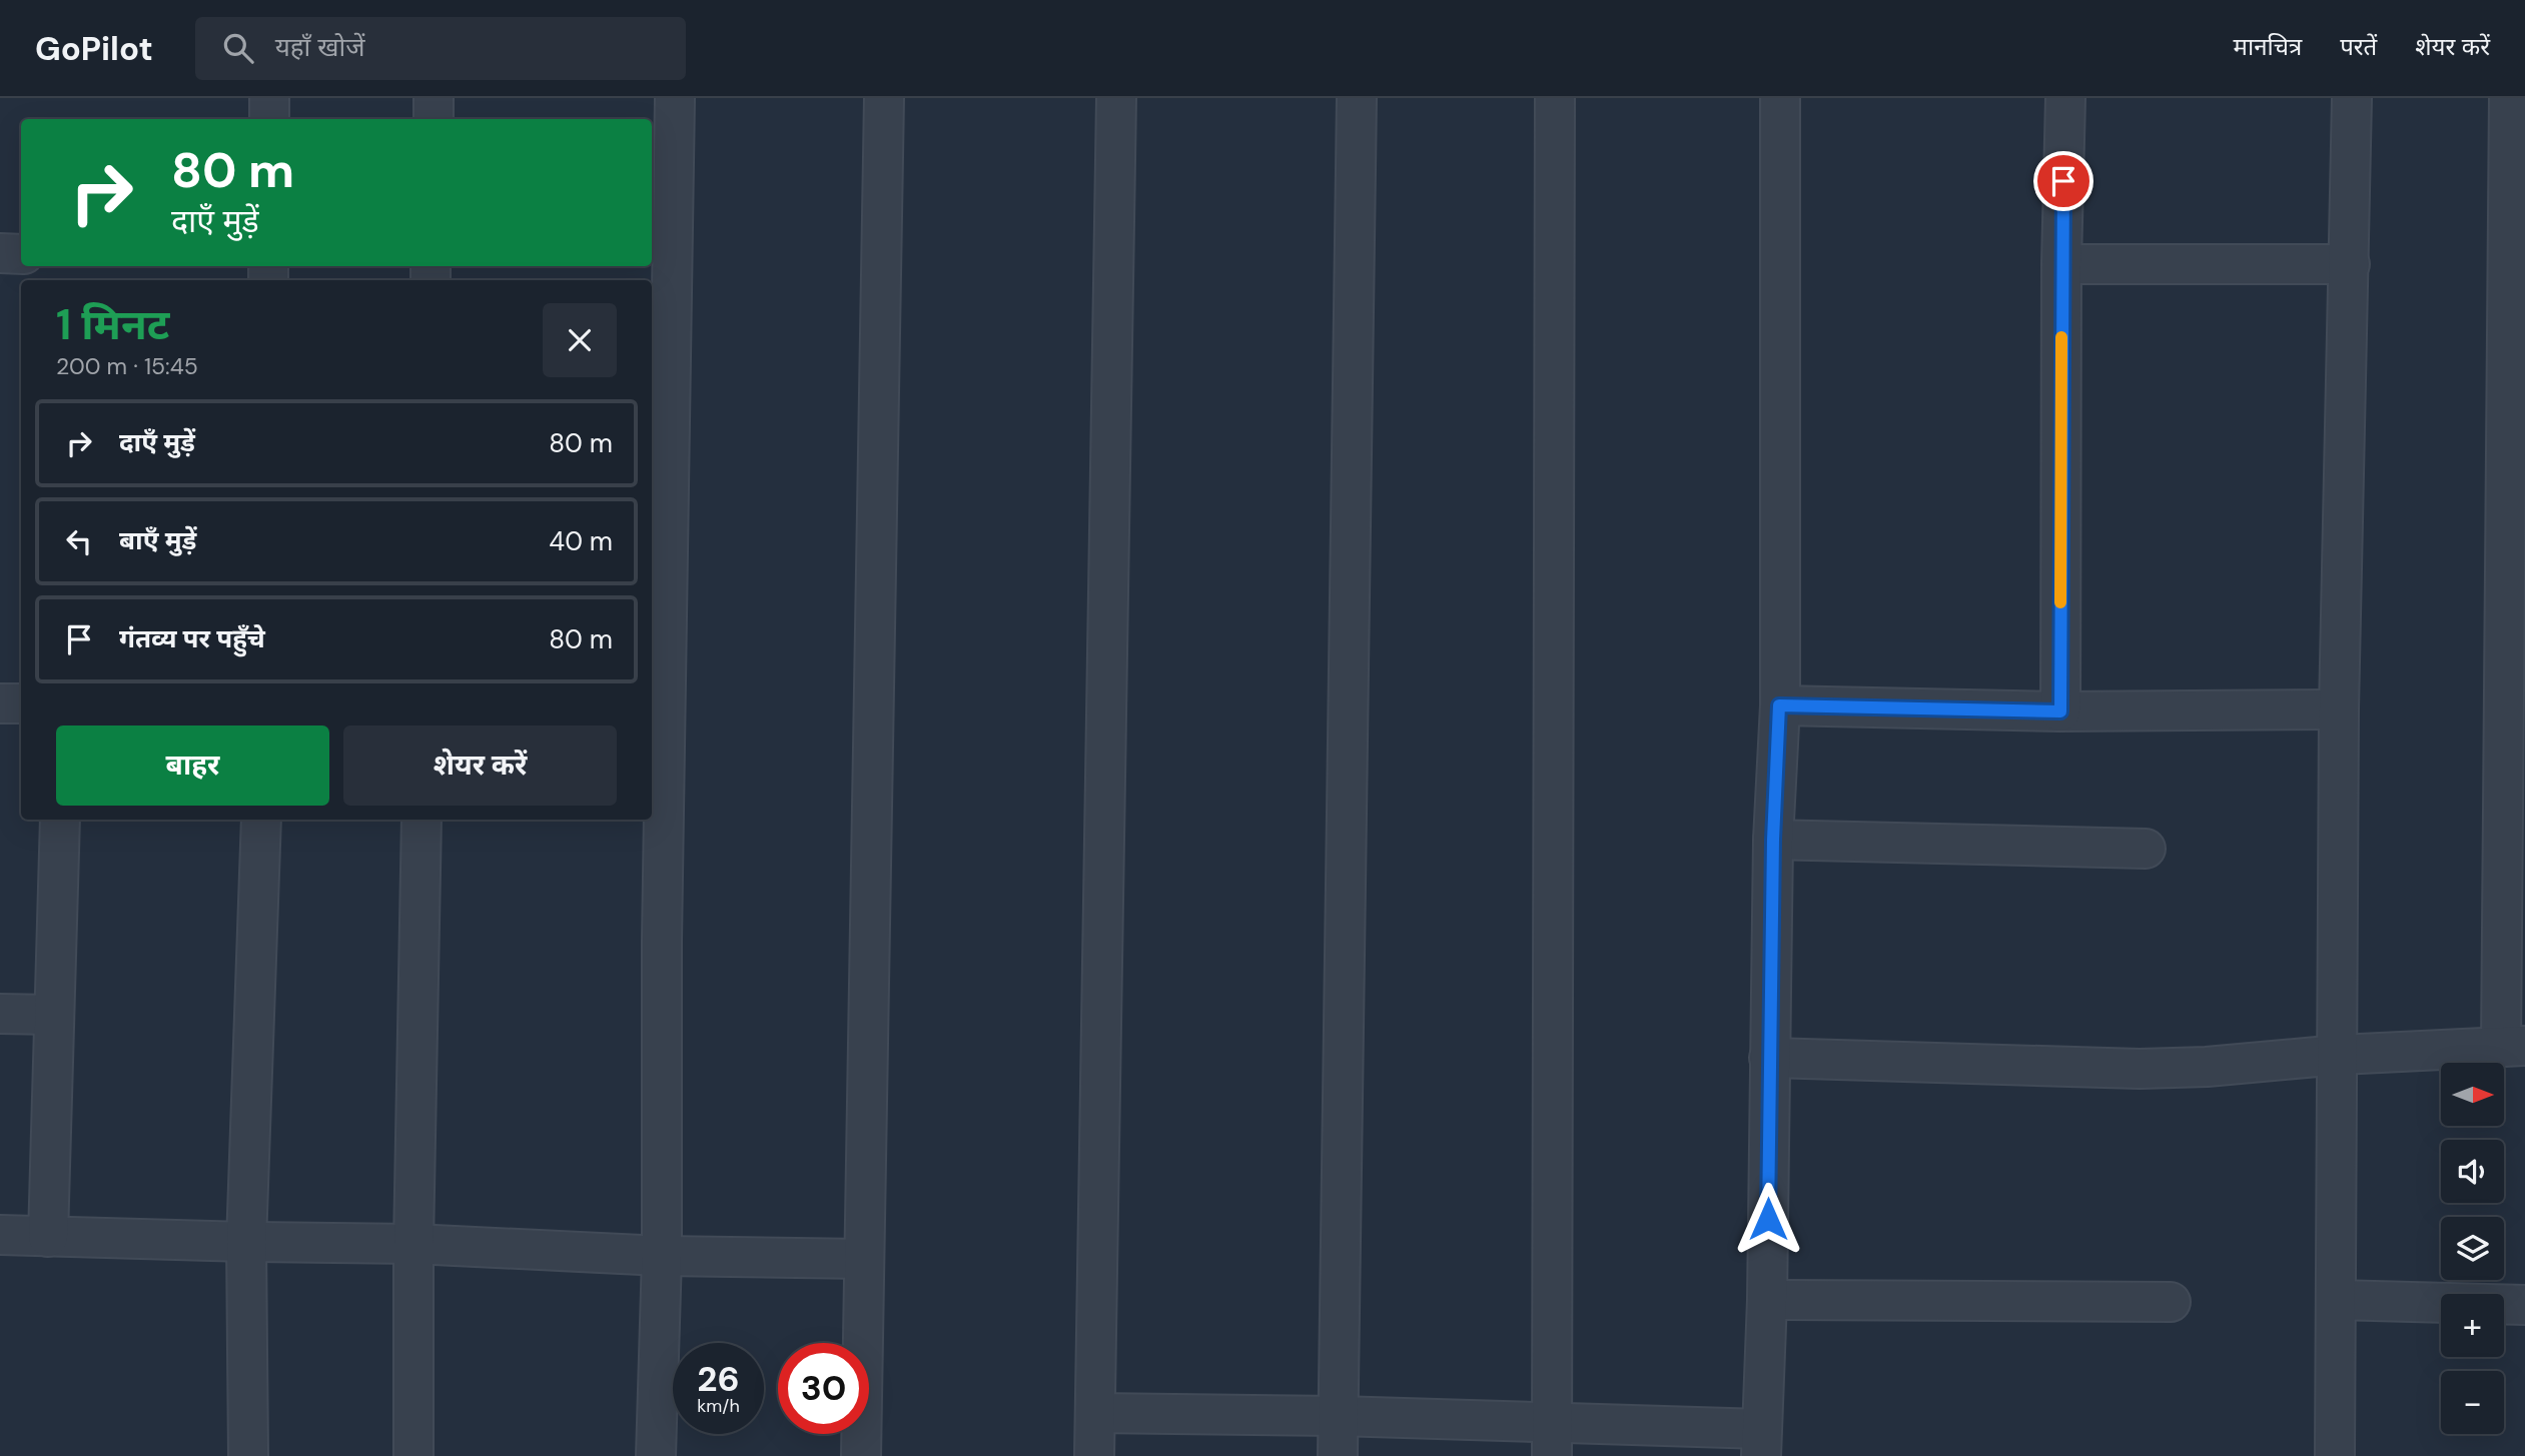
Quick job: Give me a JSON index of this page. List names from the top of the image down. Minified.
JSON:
{"north":"right","page":{"header":"GoPilot","search":"यहाँ खोजें","nav":["मानचित्र","परतें","शेयर करें"],"turn":["80 m","दाएँ मुड़ें"],"heading":["1 मिनट","200 m · 15:45"],"list":[{"name":"दाएँ मुड़ें","value":"80 m"},{"name":"बाएँ मुड़ें","value":"40 m"},{"name":"गंतव्य पर पहुँचे","value":"80 m"}],"buttons":["बाहर","शेयर करें"],"map_buttons":["+","−"],"speed":"26 km/h","limit":"30"}}
